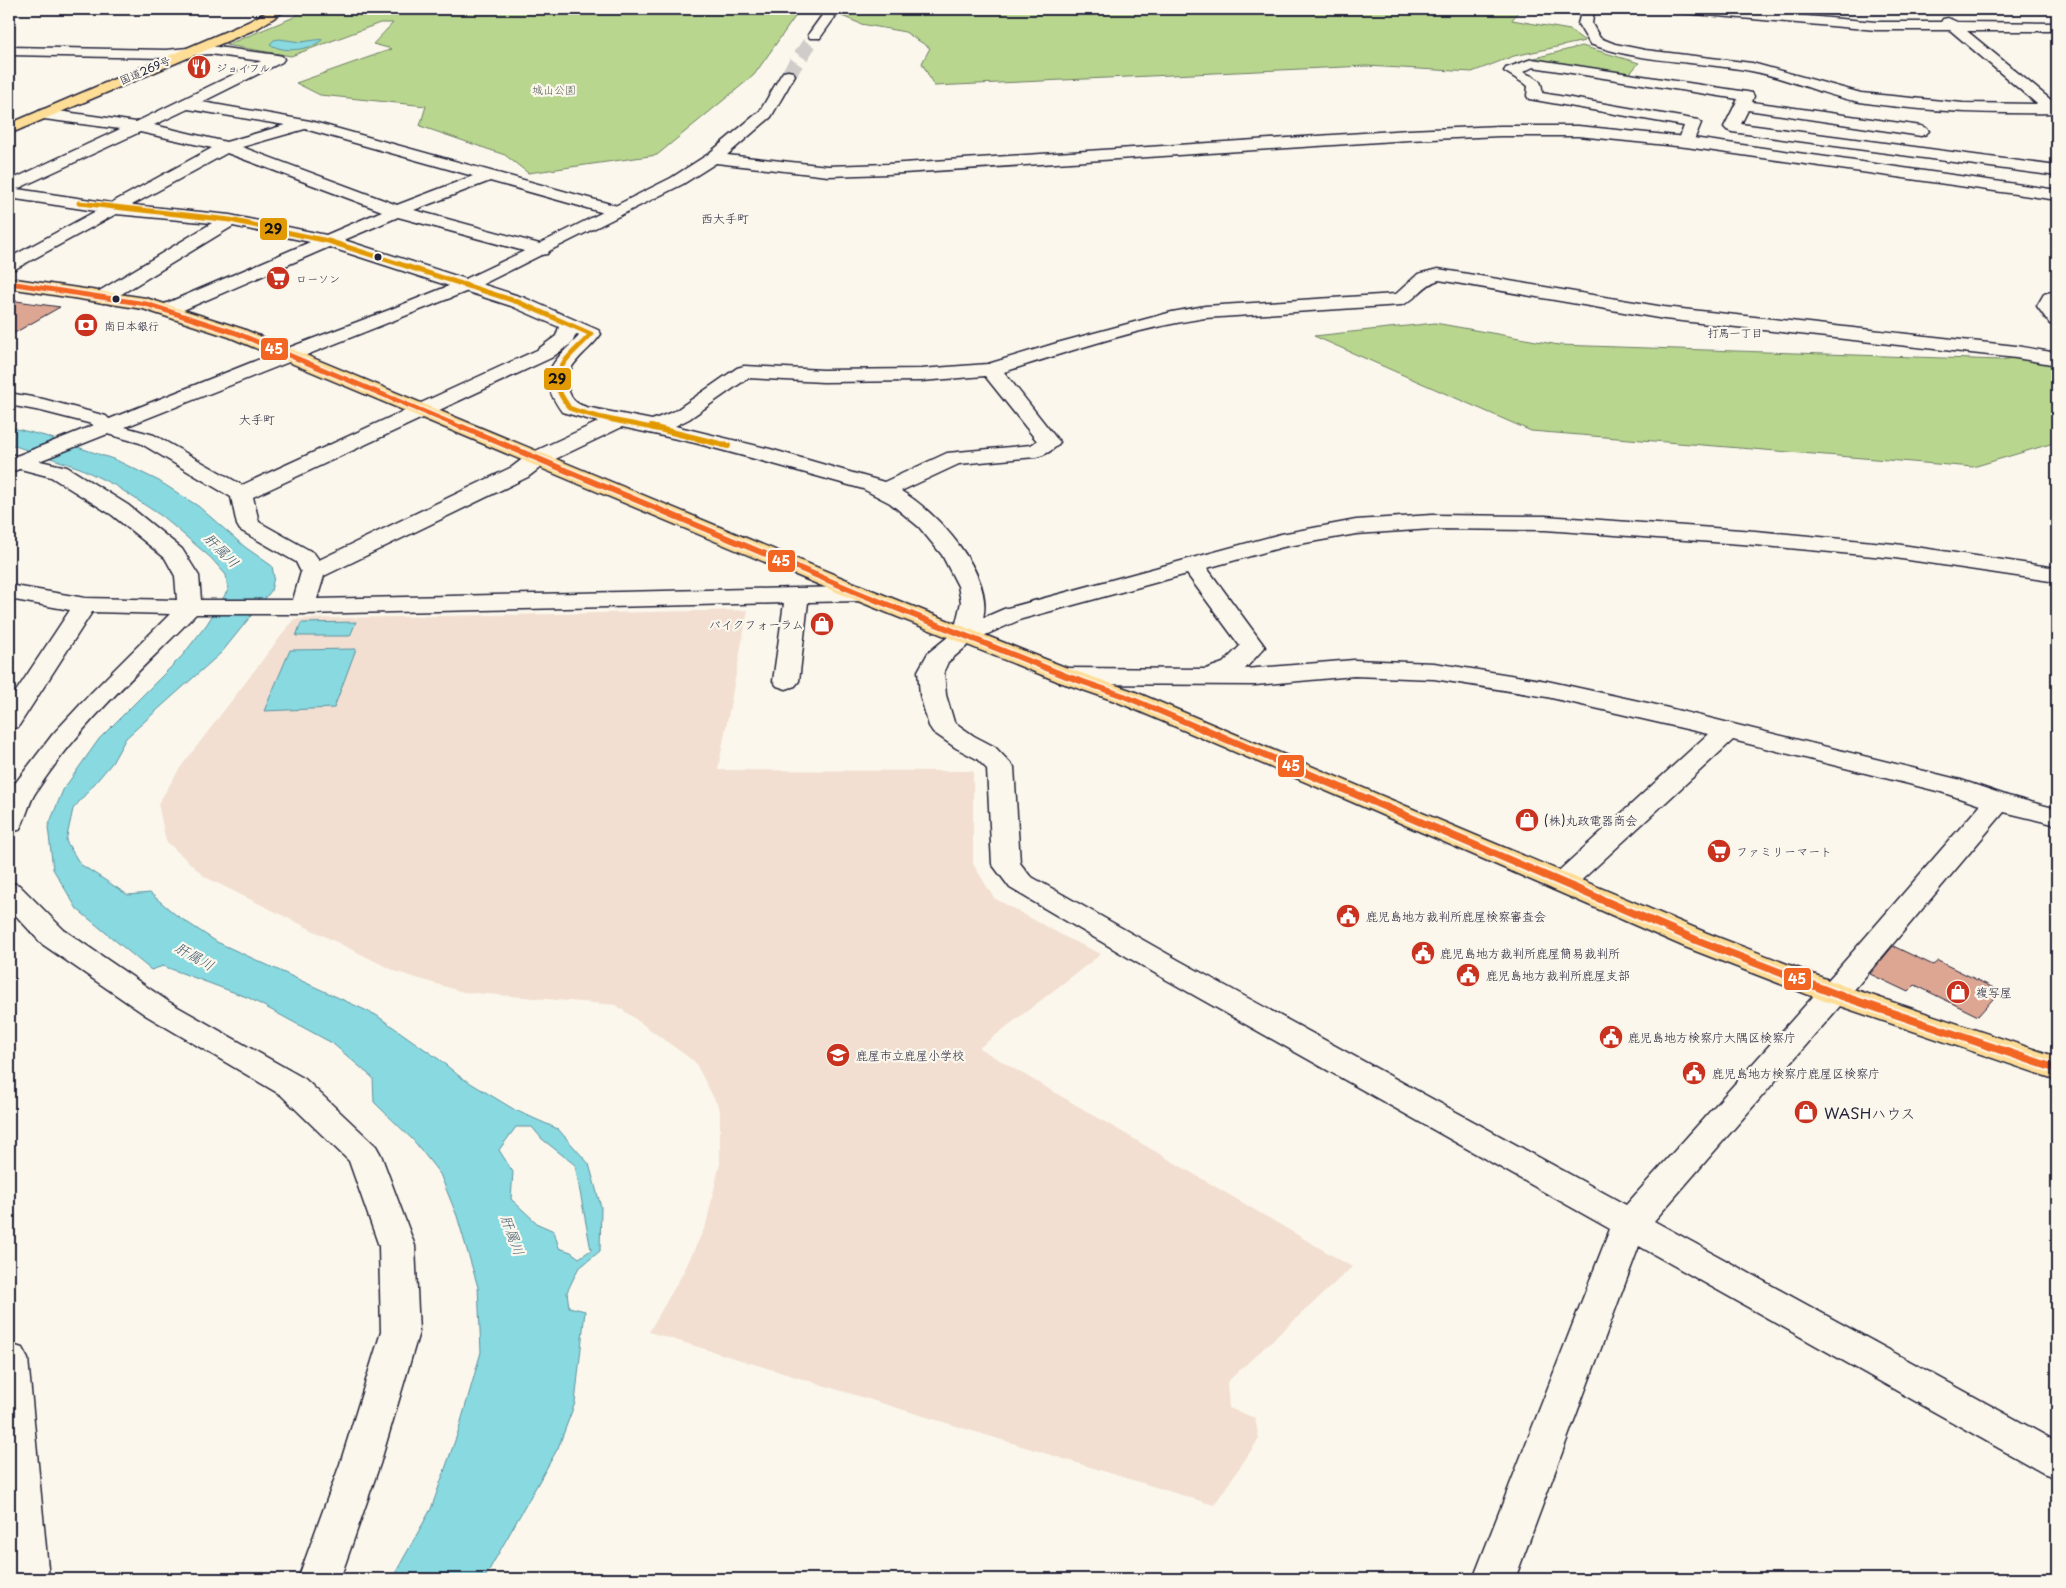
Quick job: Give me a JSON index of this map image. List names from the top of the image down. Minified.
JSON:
{"streets":{"highway":["国道269号"]},"districts":["西大手町","打馬一丁目","大手町"],"water":["肝属川"],"parks":["城山公園"],"places":{"restaurant":["ジョイフル"],"supermarket":["ローソン","ファミリーマート"],"bank":["南日本銀行"],"shop":["バイクフォーラム","(株)丸政電器商会","複写屋","WASHハウス"],"public building":["鹿児島地方裁判所鹿屋検察審査会","鹿児島地方裁判所鹿屋簡易裁判所","鹿児島地方裁判所鹿屋支部","鹿児島地方検察庁大隅区検察庁","鹿児島地方検察庁鹿屋区検察庁"],"school or university":["鹿屋市立鹿屋小学校"]},"lines":["transit line 29","transit line 45"]}
